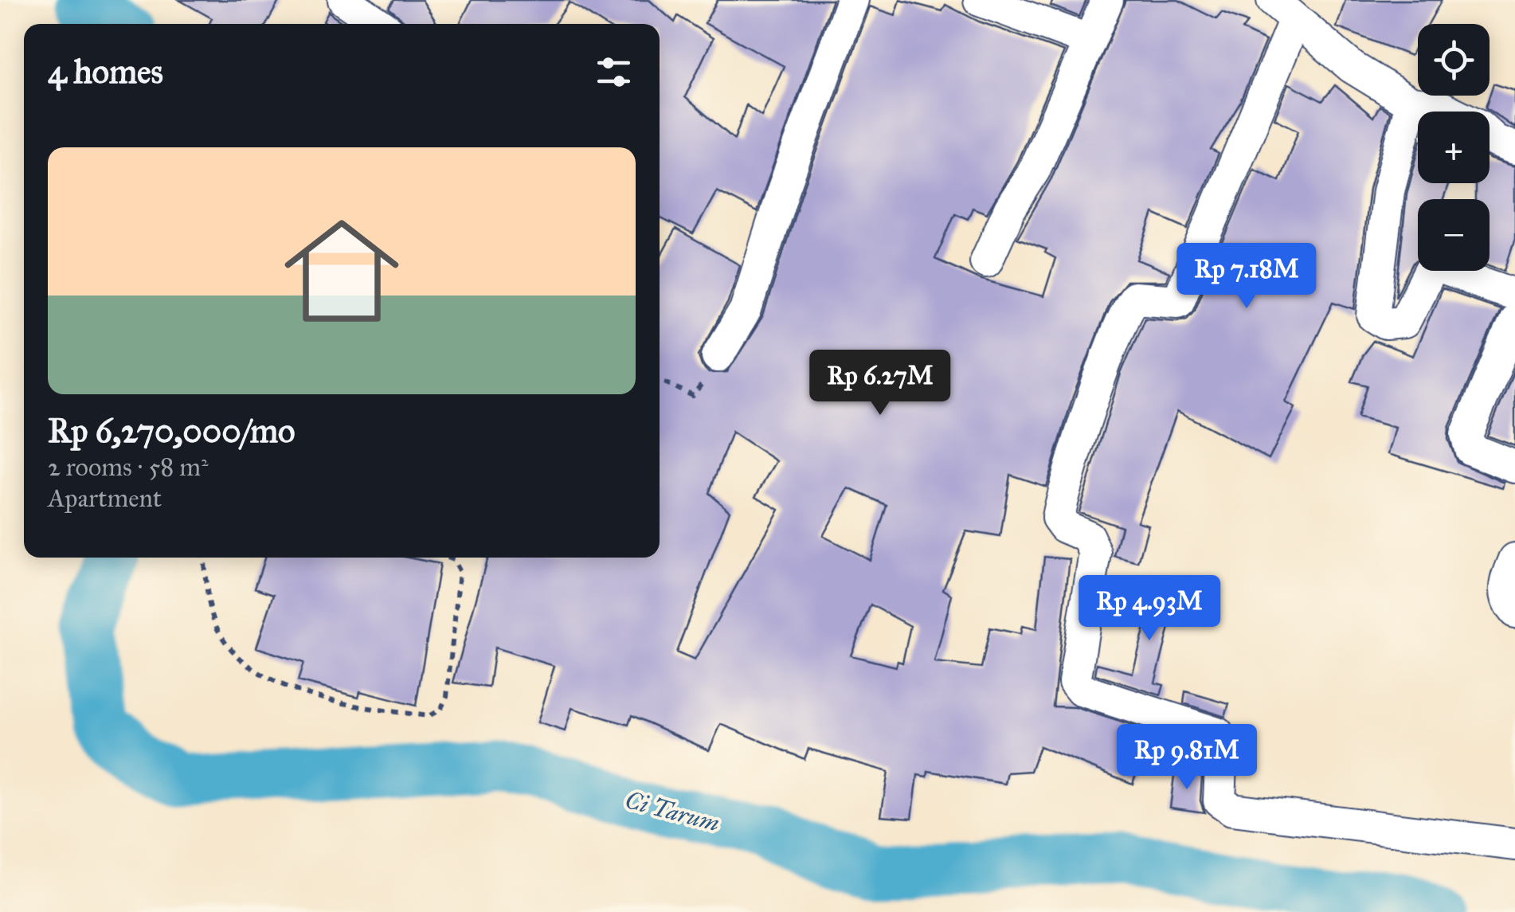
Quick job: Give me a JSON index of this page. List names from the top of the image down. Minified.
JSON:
{"water":["Ci Tarum"],"page":{"map_buttons":["+","−"],"heading":"4 homes","list":[{"name":"Rp 6,270,000/mo","note":"2 rooms · 58 m² · Apartment"}],"price":["Rp 7.18M","Rp 6.27M","Rp 4.93M","Rp 9.81M"]}}
